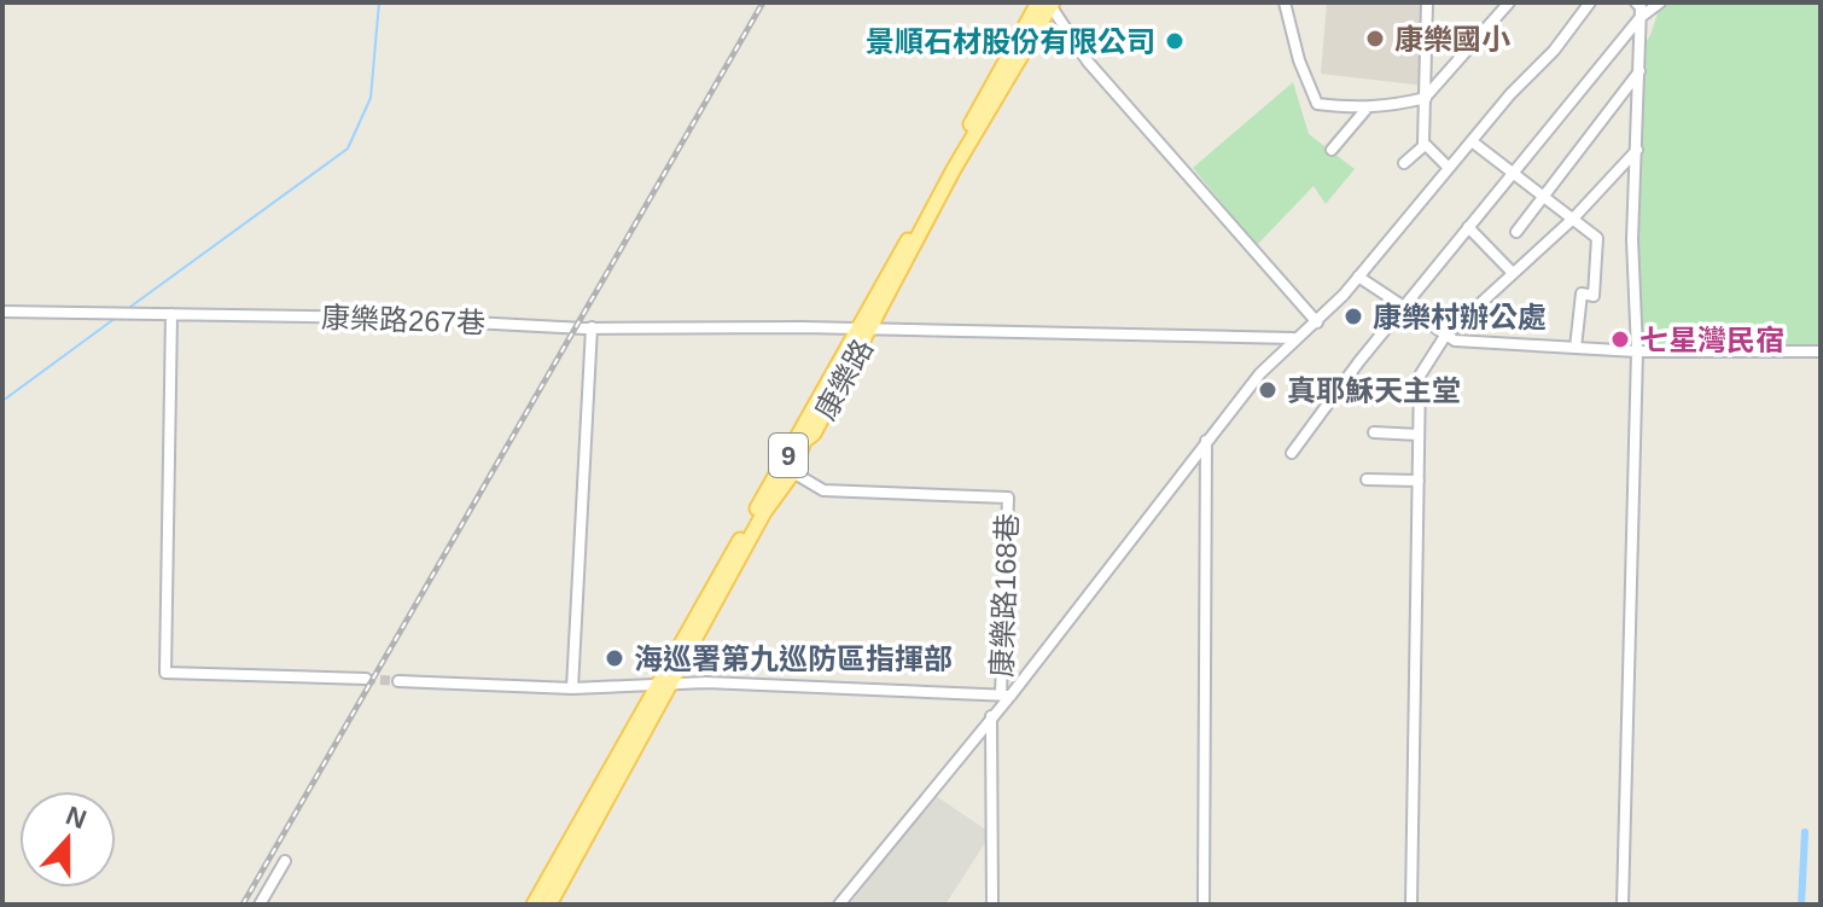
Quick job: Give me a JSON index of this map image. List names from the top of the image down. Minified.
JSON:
{"streets":{"main road":["康樂路","9"],"street":["康樂路267巷","康樂路168巷"]},"crossings":[["康樂路267巷","康樂路"],["康樂路","康樂路168巷"]],"places":["康樂國小","景順石材股份有限公司","康樂村辦公處","七星灣民宿","真耶穌天主堂","海巡署第九巡防區指揮部"],"north":"top"}
